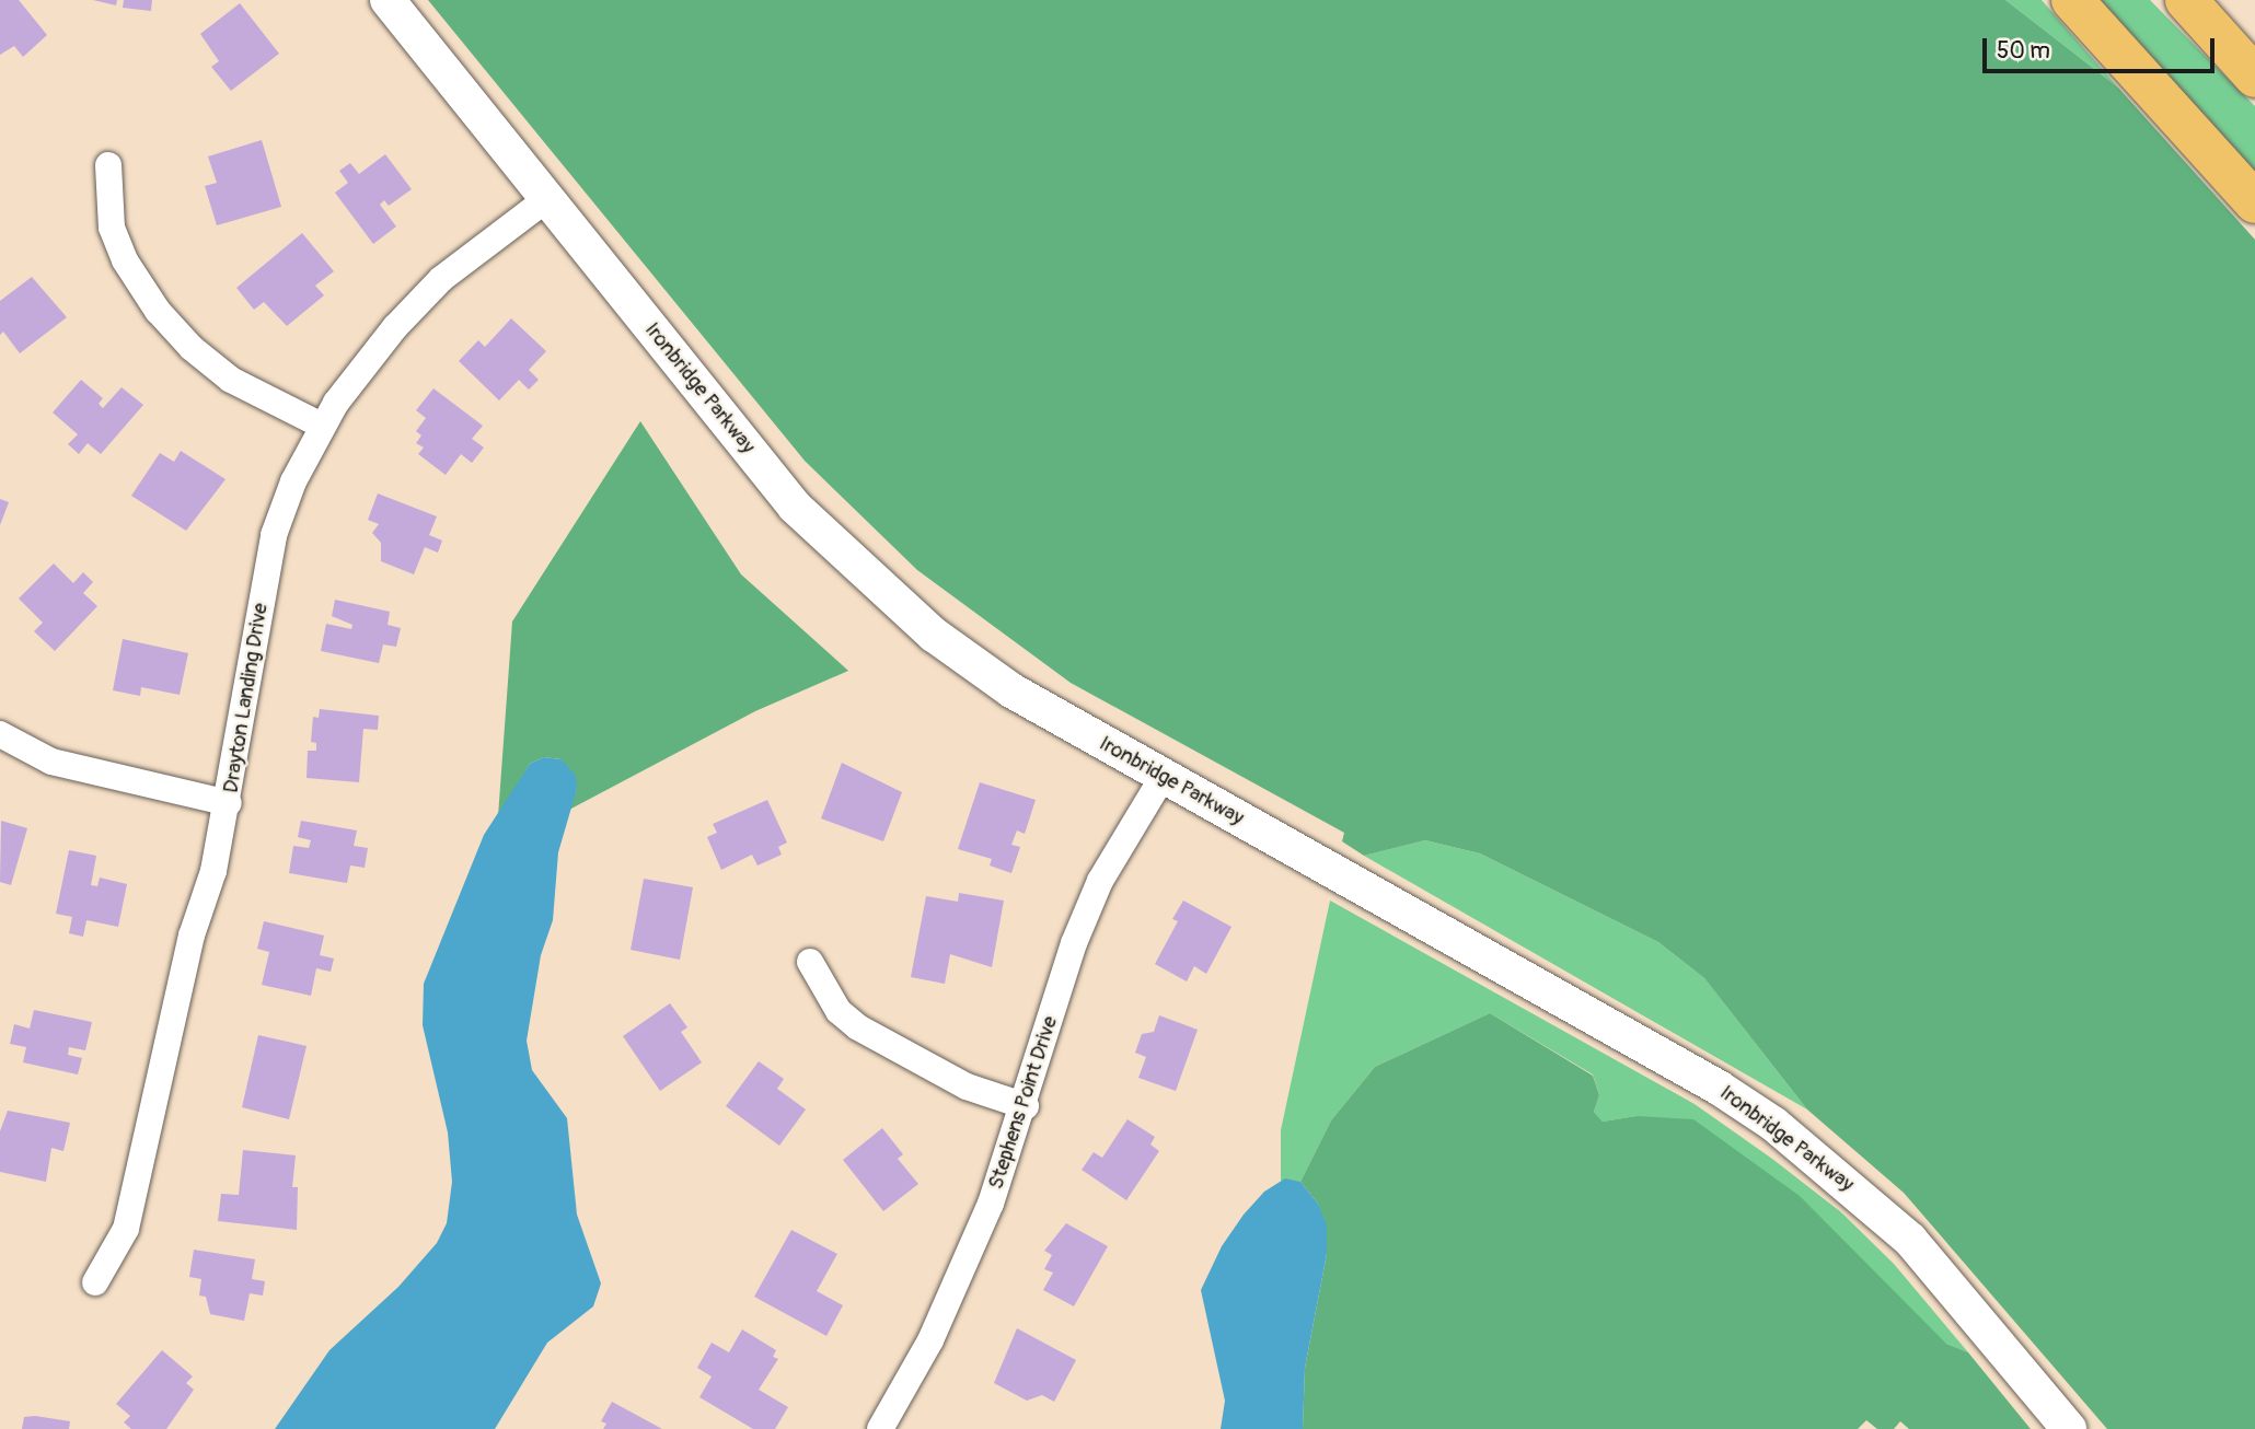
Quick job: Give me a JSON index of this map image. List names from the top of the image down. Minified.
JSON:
{"streets":{"street":["Ironbridge Parkway","Drayton Landing Drive","Stephens Point Drive"]},"crossings":[["Ironbridge Parkway","Drayton Landing Drive"],["Ironbridge Parkway","Stephens Point Drive"]],"scale_bar":"50 m"}
